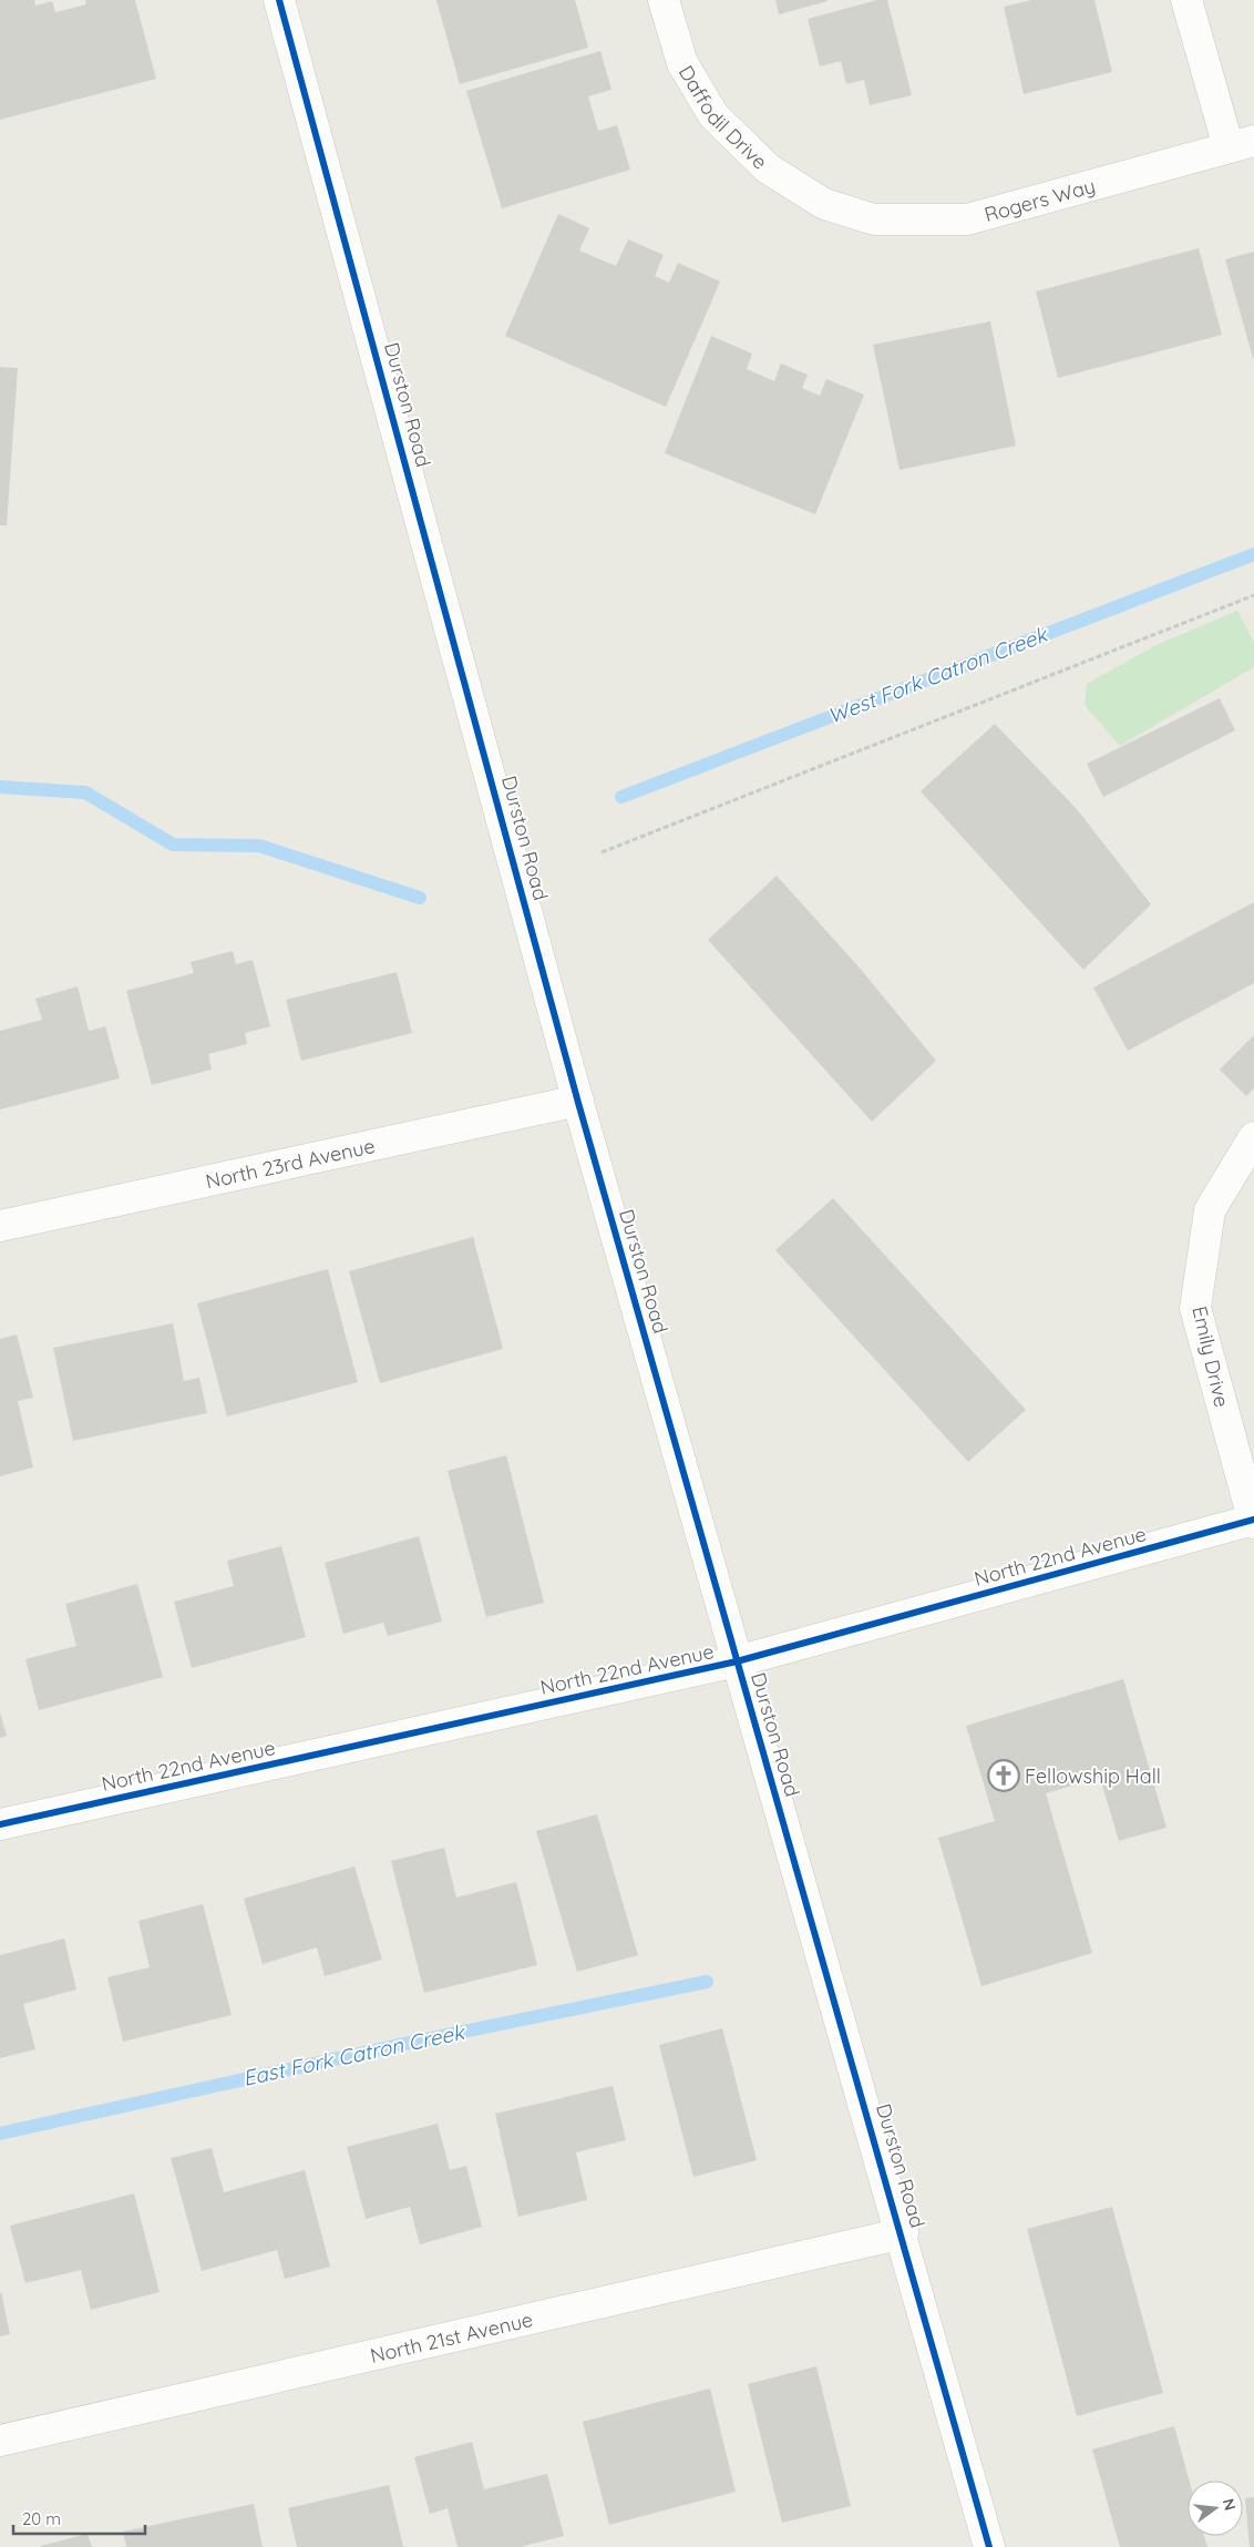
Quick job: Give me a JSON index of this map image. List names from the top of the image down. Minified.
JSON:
{"streets":{"street":["Daffodil Drive","Rogers Way","Durston Road","North 23rd Avenue","Emily Drive","North 22nd Avenue","North 21st Avenue"]},"crossings":[["Daffodil Drive","Rogers Way"],["Durston Road","North 23rd Avenue"],["Durston Road","North 22nd Avenue"],["Durston Road","North 21st Avenue"],["Emily Drive","North 22nd Avenue"]],"water":["West Fork Catron Creek","East Fork Catron Creek"],"places":{"church":["Fellowship Hall"]},"scale_bar":"20 m","north":"right"}
